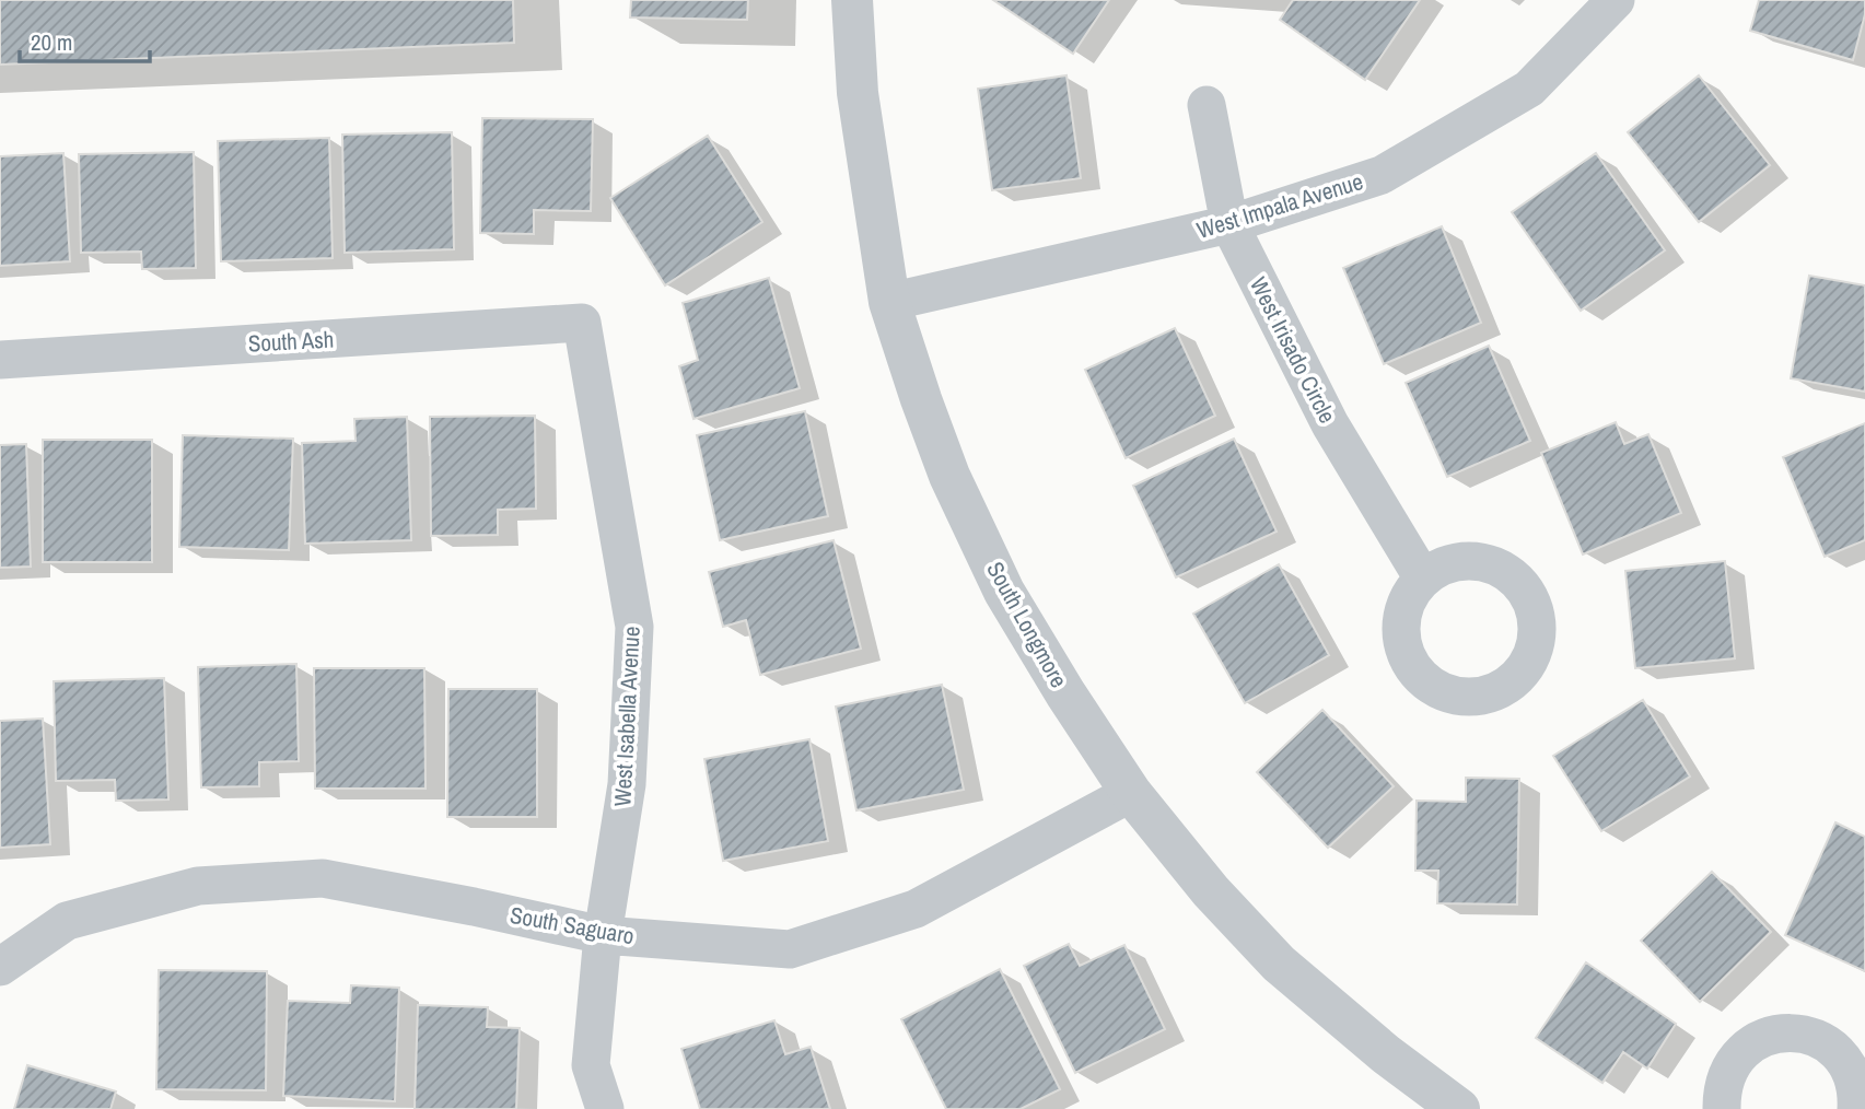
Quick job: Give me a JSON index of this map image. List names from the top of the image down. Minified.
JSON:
{"streets":{"street":["West Impala Avenue","South Ash","West Irisado Circle","South Longmore","West Isabella Avenue","South Saguaro"]},"crossings":[["West Impala Avenue","West Irisado Circle"],["West Impala Avenue","South Longmore"],["South Ash","West Isabella Avenue"],["South Longmore","South Saguaro"],["West Isabella Avenue","South Saguaro"]],"scale_bar":"20 m"}
